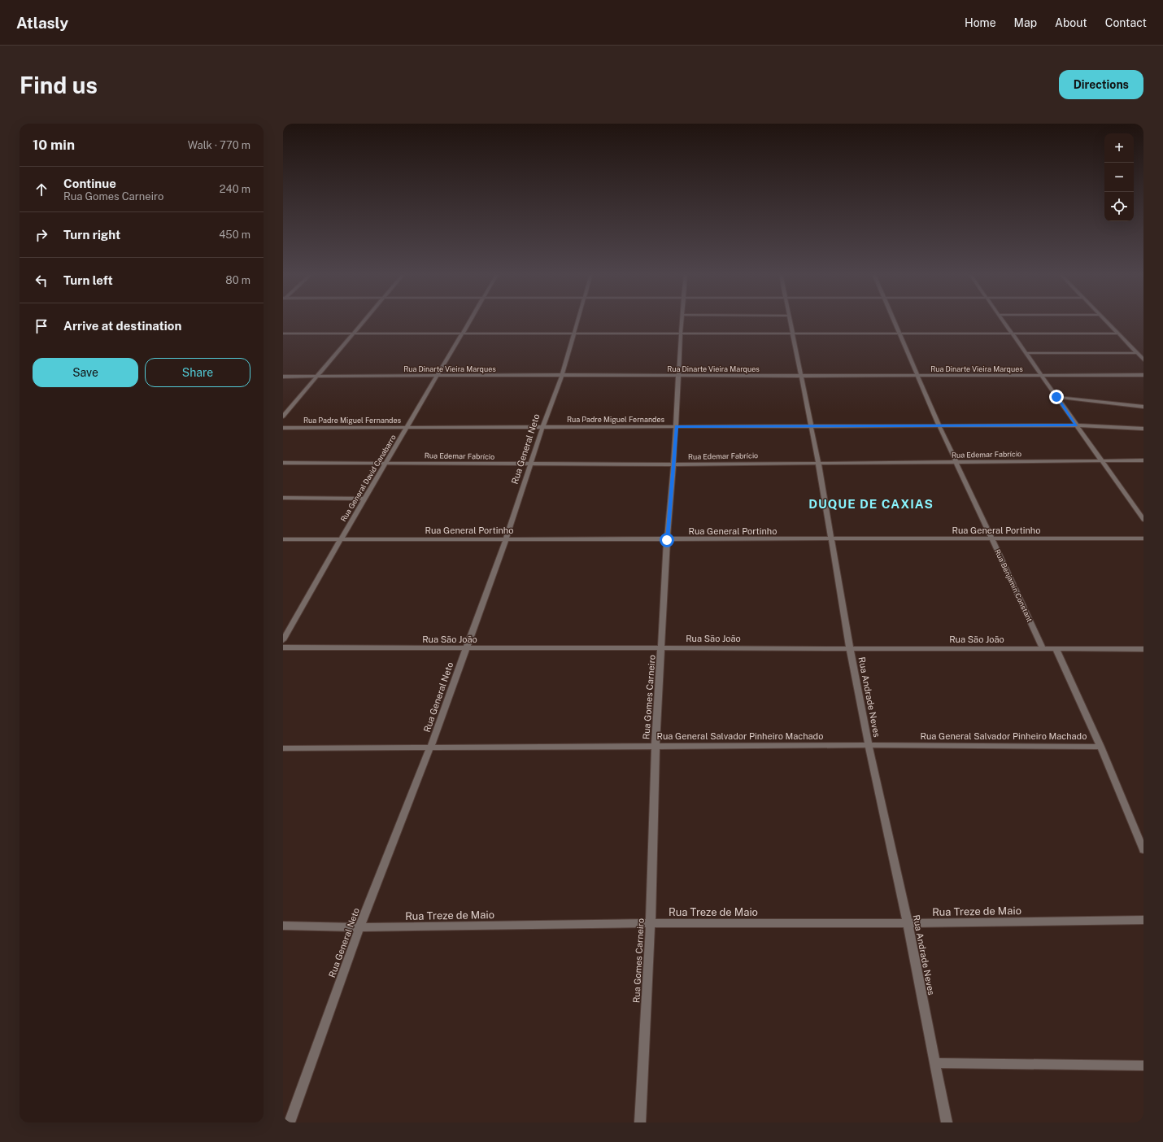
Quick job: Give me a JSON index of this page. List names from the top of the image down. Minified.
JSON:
{"streets":{"street":["Rua Dinarte Vieira Marques","Rua Padre Miguel Fernandes","Rua General Neto","Rua Edemar Fabrício","Rua General David Canabarro","Rua General Portinho","Rua Benjamin Constant","Rua São João","Rua Gomes Carneiro","Rua Andrade Neves","Rua General Salvador Pinheiro Machado","Rua Treze de Maio"]},"crossings":[["Rua Dinarte Vieira Marques","Rua General Neto"],["Rua Dinarte Vieira Marques","Rua General David Canabarro"],["Rua Dinarte Vieira Marques","Rua Benjamin Constant"],["Rua Dinarte Vieira Marques","Rua Gomes Carneiro"],["Rua Dinarte Vieira Marques","Rua Andrade Neves"],["Rua Padre Miguel Fernandes","Rua General Neto"],["Rua Padre Miguel Fernandes","Rua General David Canabarro"],["Rua Padre Miguel Fernandes","Rua Benjamin Constant"],["Rua Padre Miguel Fernandes","Rua Gomes Carneiro"],["Rua Padre Miguel Fernandes","Rua Andrade Neves"],["Rua General Neto","Rua Edemar Fabrício"],["Rua General Neto","Rua General Portinho"],["Rua General Neto","Rua São João"],["Rua General Neto","Rua General Salvador Pinheiro Machado"],["Rua General Neto","Rua Treze de Maio"],["Rua Edemar Fabrício","Rua General David Canabarro"],["Rua Edemar Fabrício","Rua Benjamin Constant"],["Rua Edemar Fabrício","Rua Gomes Carneiro"],["Rua Edemar Fabrício","Rua Andrade Neves"],["Rua General David Canabarro","Rua General Portinho"],["Rua General Portinho","Rua Benjamin Constant"],["Rua General Portinho","Rua Gomes Carneiro"],["Rua General Portinho","Rua Andrade Neves"],["Rua Benjamin Constant","Rua São João"],["Rua São João","Rua Gomes Carneiro"],["Rua São João","Rua Andrade Neves"],["Rua Gomes Carneiro","Rua General Salvador Pinheiro Machado"],["Rua Gomes Carneiro","Rua Treze de Maio"],["Rua Andrade Neves","Rua General Salvador Pinheiro Machado"],["Rua Andrade Neves","Rua Treze de Maio"]],"districts":["DUQUE DE CAXIAS"],"page":{"header":"Atlasly","nav":["Home","Map","About","Contact"],"buttons":["Directions",["Save","Share"]],"title":"Find us","heading":["10 min","Walk · 770 m"],"map_buttons":["+","−"],"list":[["Continue","Rua Gomes Carneiro","240 m"],["Turn right","450 m"],["Turn left","80 m"],"Arrive at destination"]}}
